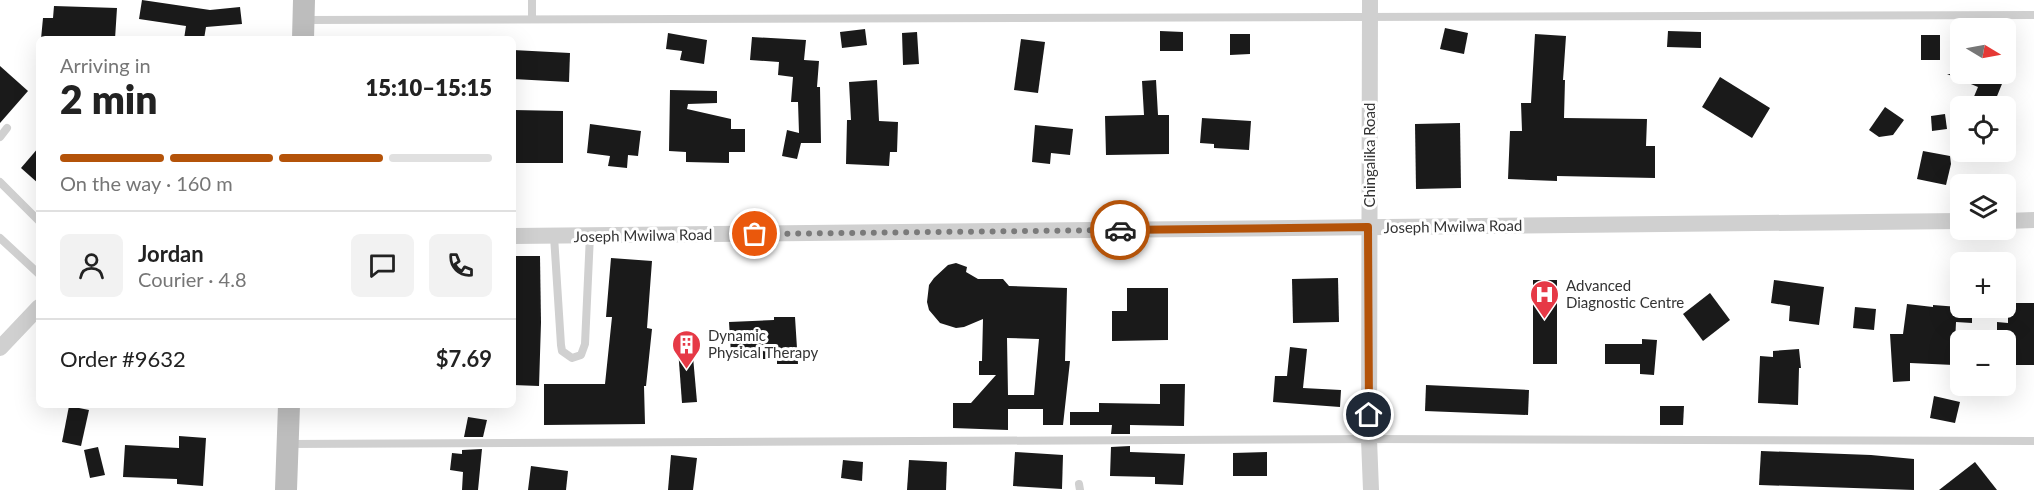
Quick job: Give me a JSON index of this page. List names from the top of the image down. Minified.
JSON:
{"streets":{"street":["Chingalika Road","Joseph Mwilwa Road"]},"crossings":[["Chingalika Road","Joseph Mwilwa Road"]],"places":{"hospital":["Advanced Diagnostic Centre"],"building":["Dynamic Physical Therapy"]},"north":"right","page":{"map_buttons":["+","−"],"heading":["2 min","Arriving in","15:10–15:15"],"panel":["Jordan","Courier · 4.8","Order #9632","$7.69"],"bar":"On the way · 160 m"}}
